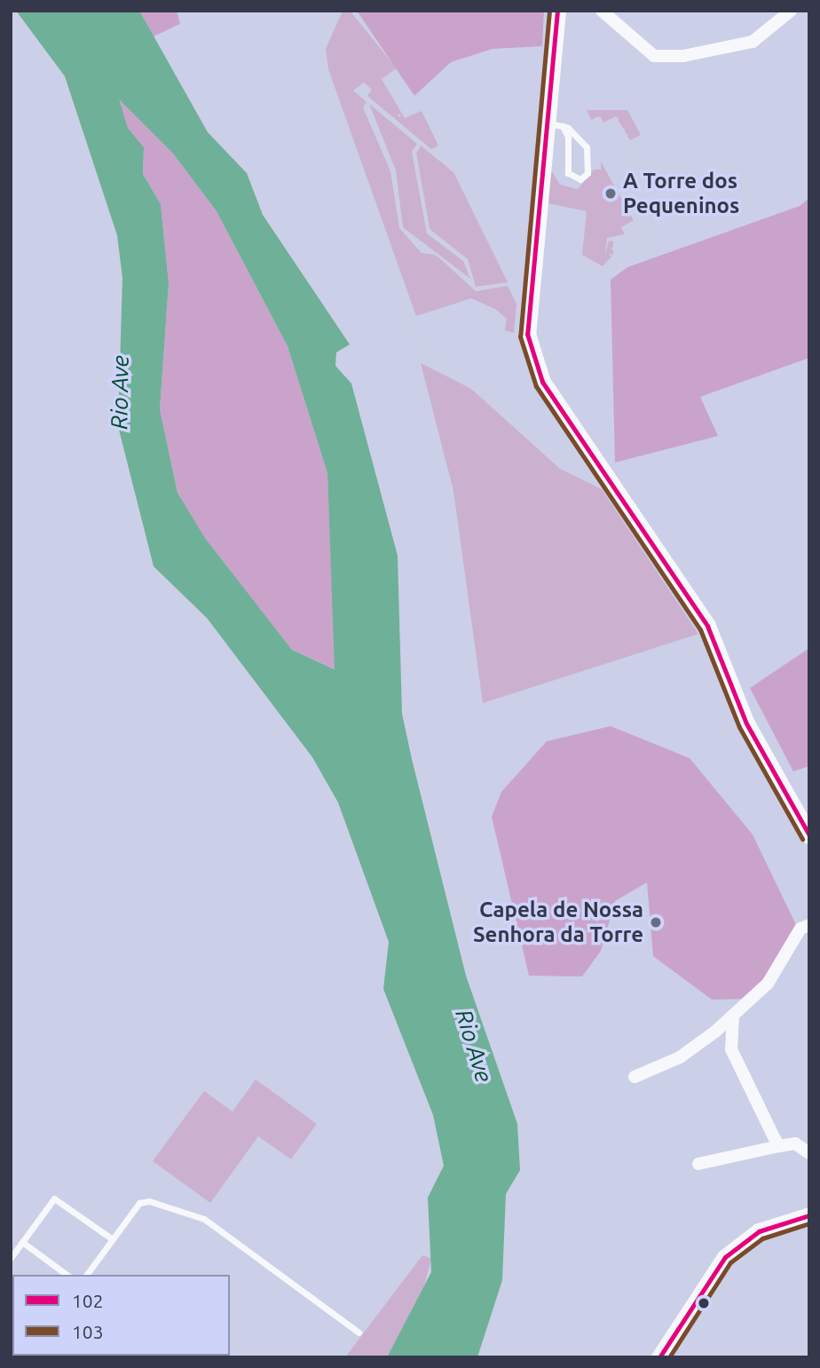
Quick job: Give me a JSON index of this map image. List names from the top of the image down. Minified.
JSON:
{"water":["Rio Ave"],"places":["A Torre dos Pequeninos","Capela de Nossa Senhora da Torre"],"lines":["transit line 102","transit line 103"],"legend":["102","103"]}
